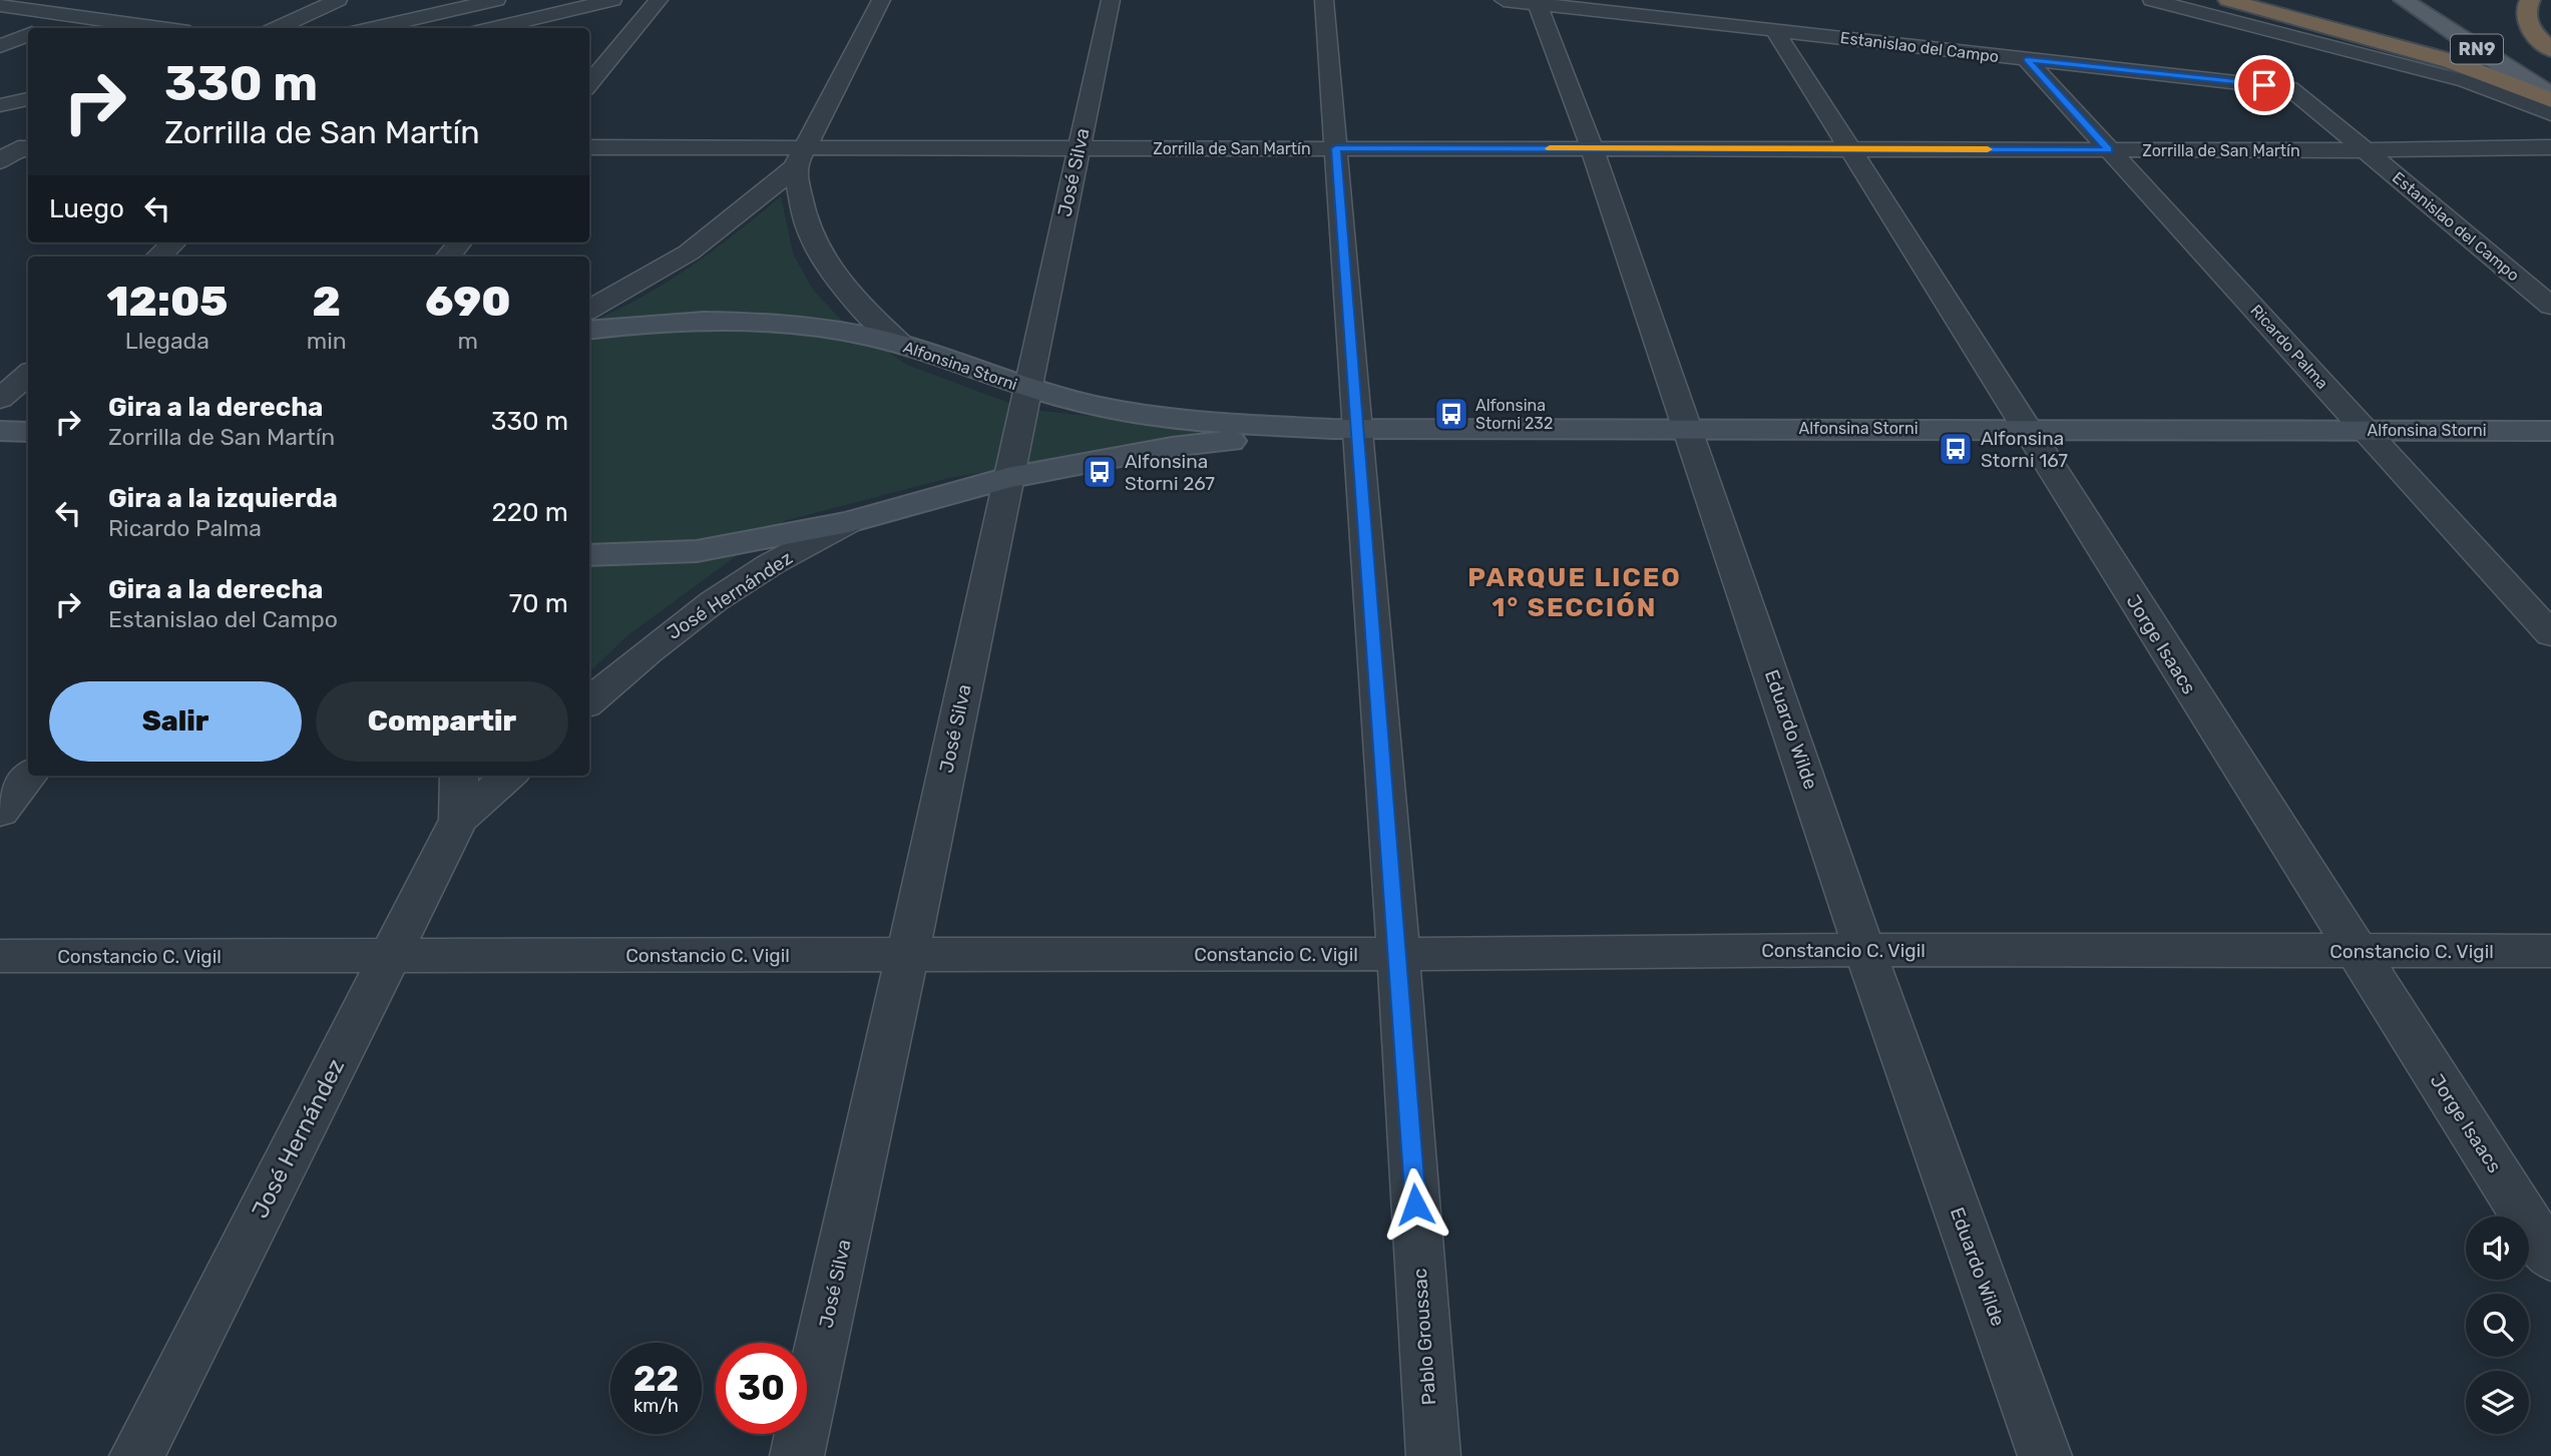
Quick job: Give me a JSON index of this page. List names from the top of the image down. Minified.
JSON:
{"streets":{"main road":["RN9"],"street":["Estanislao del Campo","Zorrilla de San Martín","José Silva","Ricardo Palma","Alfonsina Storni","José Hernández","Jorge Isaacs","Eduardo Wilde","Constancio C. Vigil","Pablo Groussac"]},"crossings":[["Estanislao del Campo","Zorrilla de San Martín"],["Estanislao del Campo","Ricardo Palma"],["Estanislao del Campo","Jorge Isaacs"],["Estanislao del Campo","Eduardo Wilde"],["Zorrilla de San Martín","José Silva"],["Zorrilla de San Martín","Ricardo Palma"],["Zorrilla de San Martín","Jorge Isaacs"],["Zorrilla de San Martín","Eduardo Wilde"],["Zorrilla de San Martín","Pablo Groussac"],["José Silva","Alfonsina Storni"],["José Silva","Constancio C. Vigil"],["Ricardo Palma","Alfonsina Storni"],["Alfonsina Storni","José Hernández"],["Alfonsina Storni","Jorge Isaacs"],["Alfonsina Storni","Eduardo Wilde"],["Alfonsina Storni","Pablo Groussac"],["José Hernández","Constancio C. Vigil"],["Jorge Isaacs","Constancio C. Vigil"],["Eduardo Wilde","Constancio C. Vigil"],["Constancio C. Vigil","Pablo Groussac"]],"districts":["PARQUE LICEO 1° SECCIÓN"],"places":{"bus stop":["Alfonsina Storni 232","Alfonsina Storni 167","Alfonsina Storni 267"]},"page":{"turn":["330 m","Zorrilla de San Martín"],"then":"Luego","eta":["12:05","Llegada","2","min","690","m"],"list":[{"name":"Gira a la derecha","note":"Zorrilla de San Martín","value":"330 m"},{"name":"Gira a la izquierda","note":"Ricardo Palma","value":"220 m"},{"name":"Gira a la derecha","note":"Estanislao del Campo","value":"70 m"}],"buttons":["Salir","Compartir"],"speed":"22 km/h","limit":"30"}}
